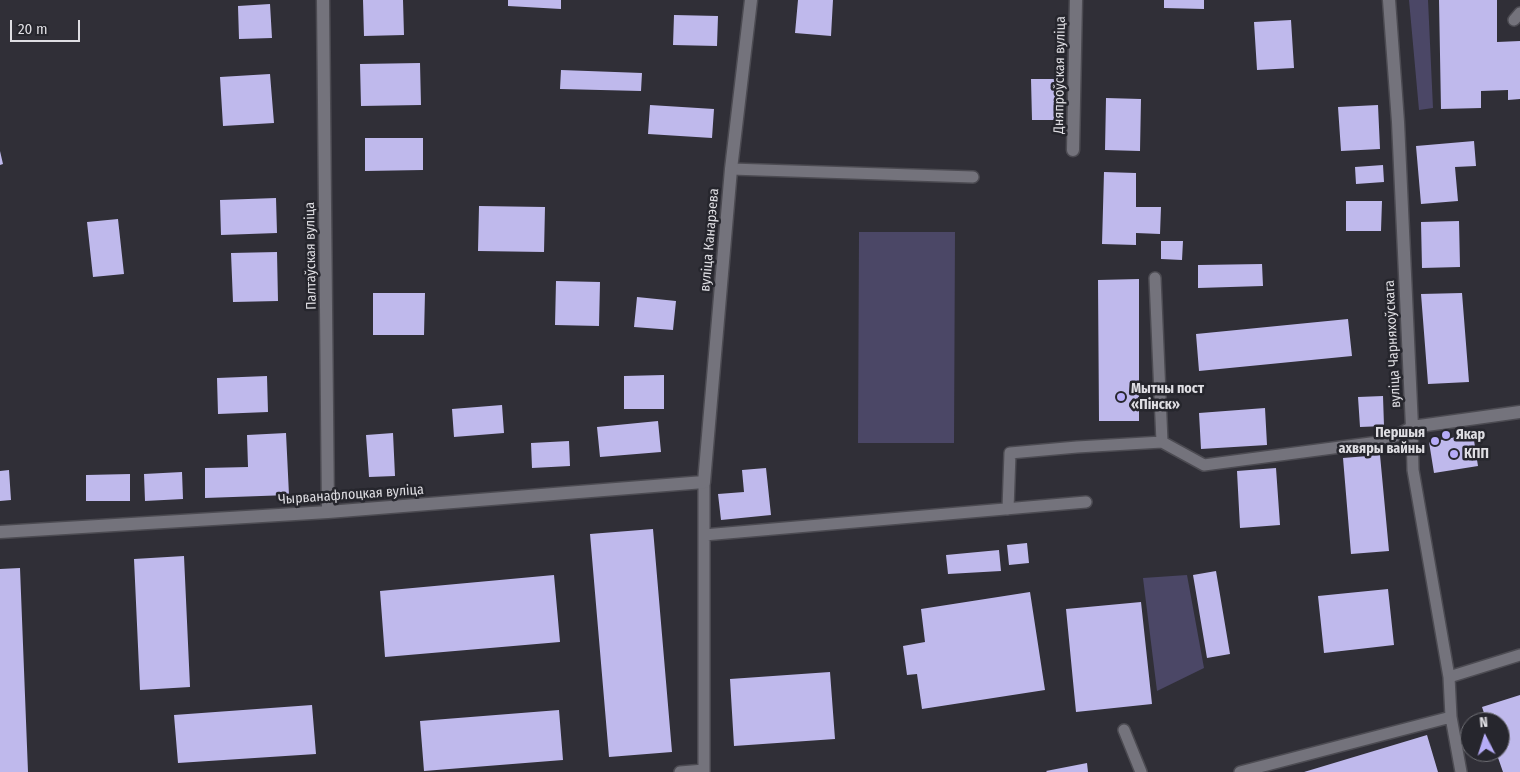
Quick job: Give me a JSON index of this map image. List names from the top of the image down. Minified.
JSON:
{"streets":{"street":["Дняпроўская вуліца","вуліца Канарэева","Палтаўская вуліца","вуліца Чарняхоўскага","Чырванафлоцкая вуліца"]},"crossings":[["вуліца Канарэева","Чырванафлоцкая вуліца"],["Палтаўская вуліца","Чырванафлоцкая вуліца"]],"places":["Мытны пост «Пінск»","Якар","Першыя ахвяры вайны","КПП"],"scale_bar":"20 m","north":"top"}
